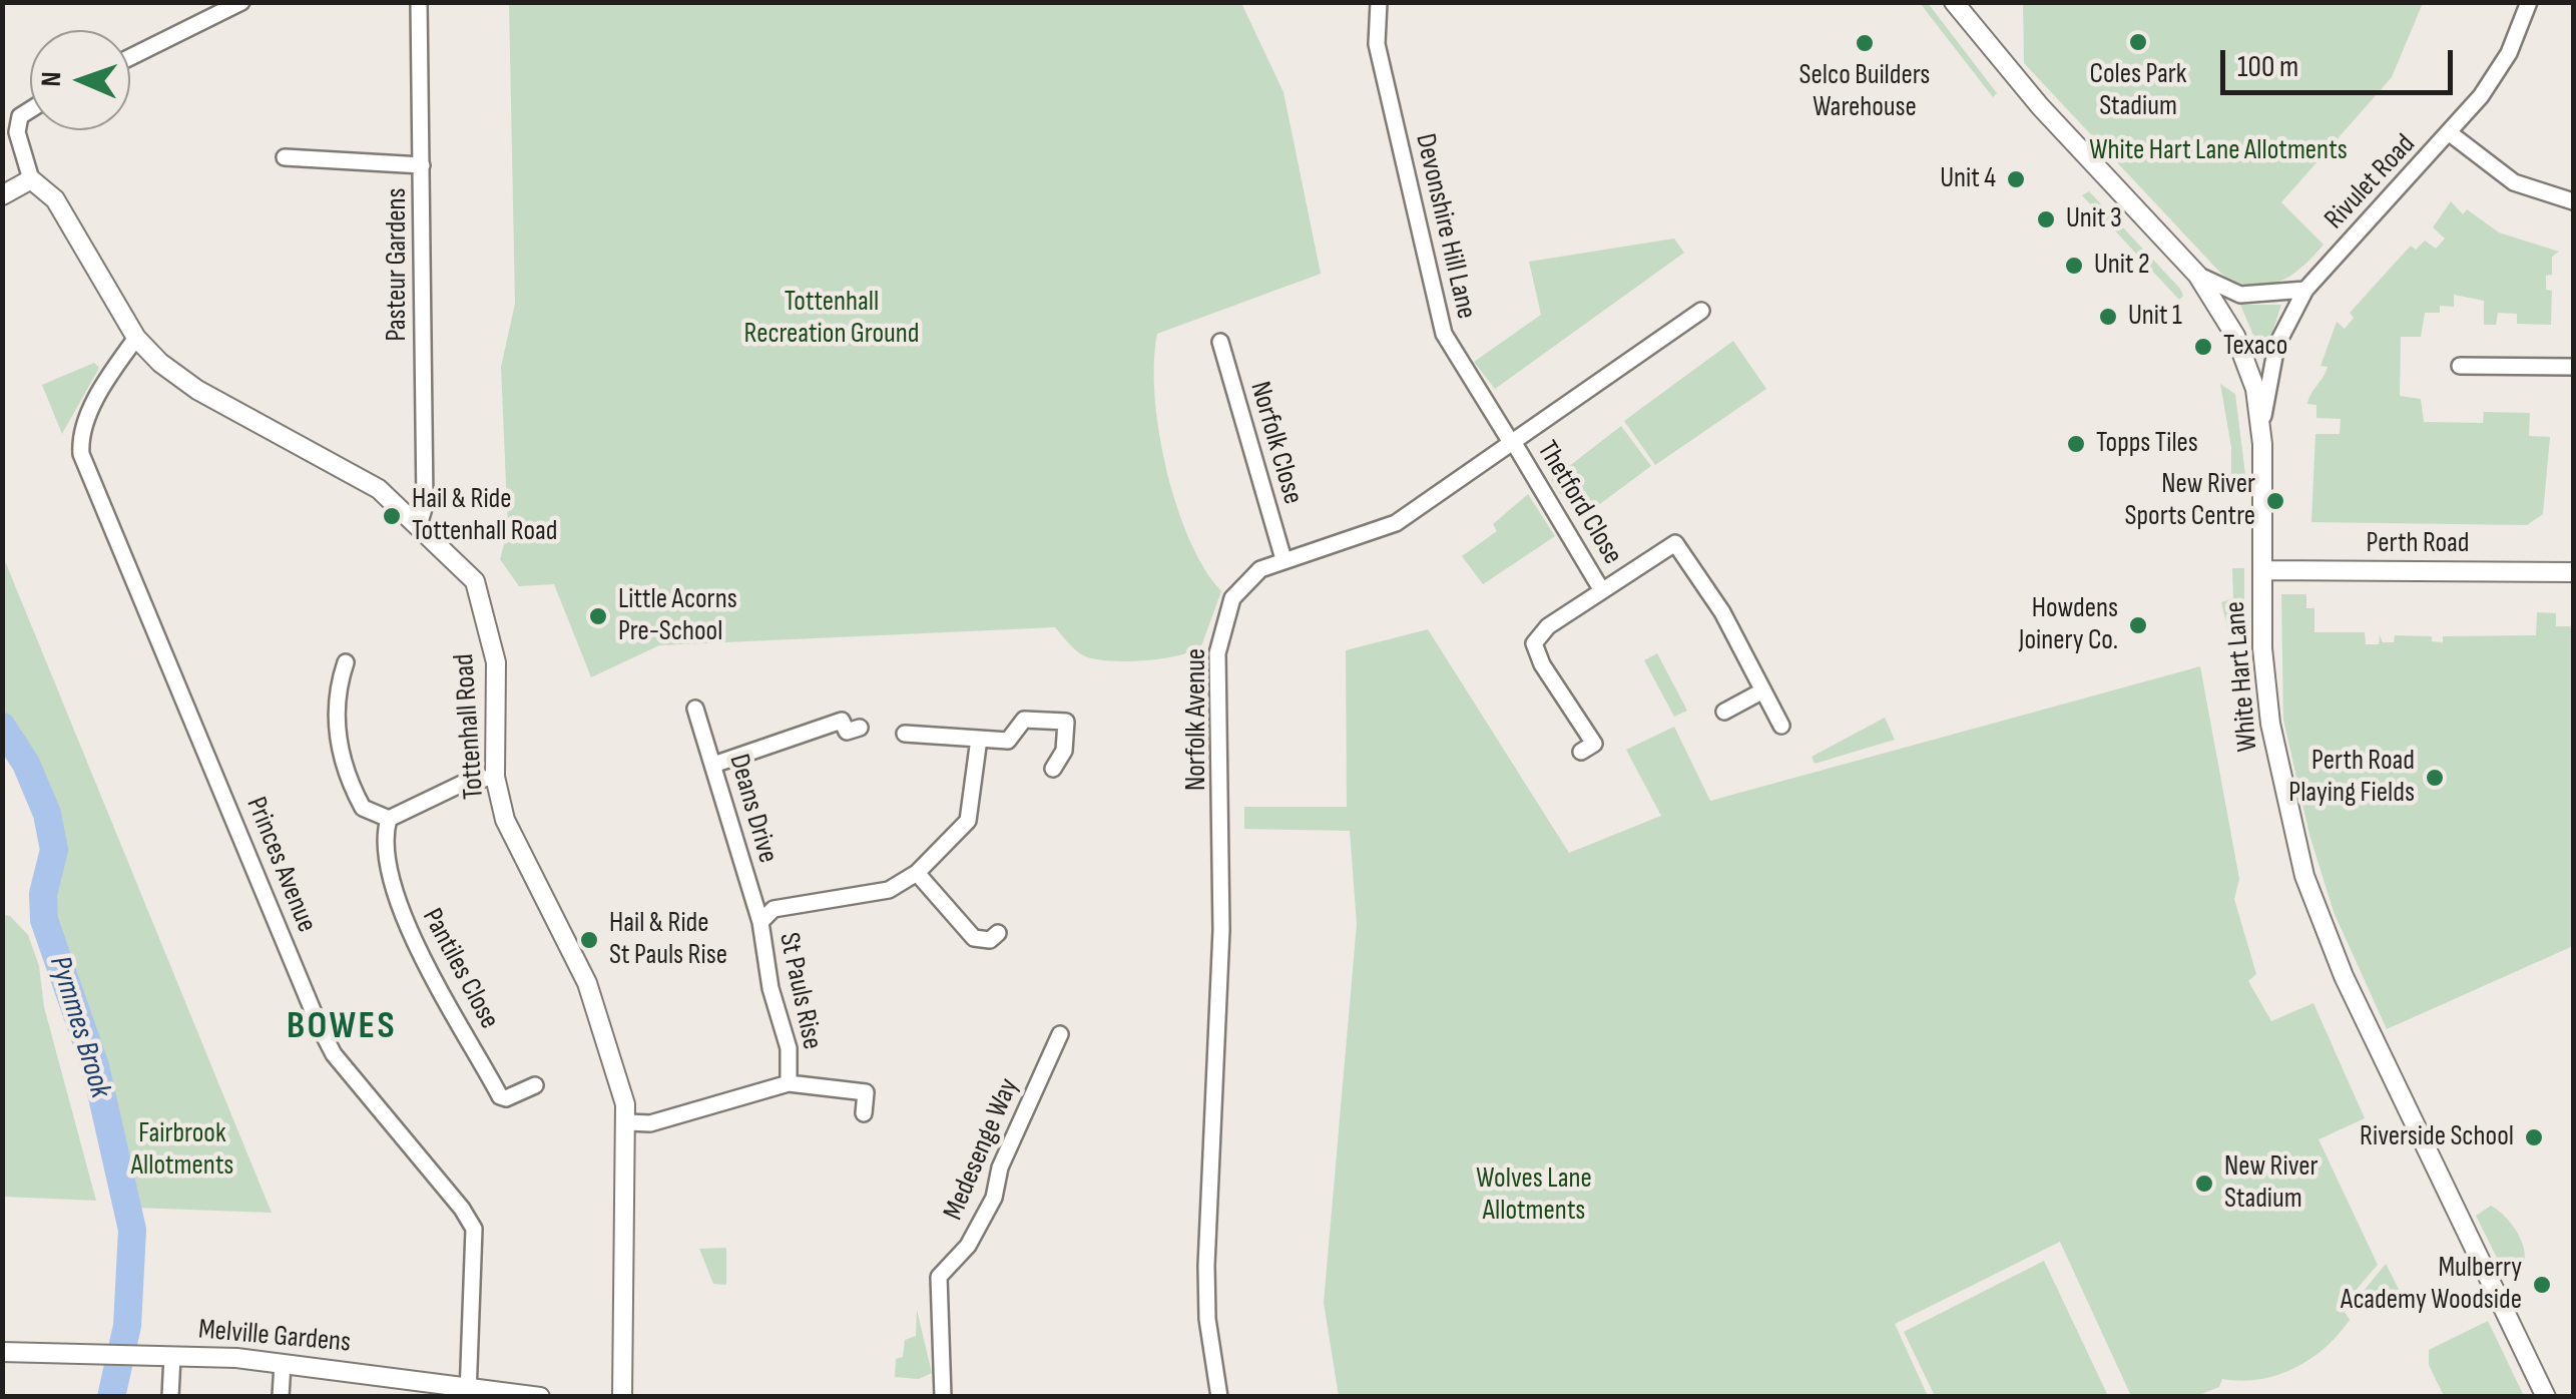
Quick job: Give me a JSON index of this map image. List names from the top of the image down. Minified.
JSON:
{"streets":{"street":["Rivulet Road","Devonshire Hill Lane","Pasteur Gardens","Norfolk Close","Thetford Close","Perth Road","White Hart Lane","Norfolk Avenue","Tottenhall Road","Deans Drive","Princes Avenue","Pantiles Close","St Pauls Rise","Medesenge Way","Melville Gardens"]},"crossings":[["Rivulet Road","White Hart Lane"],["Devonshire Hill Lane","Thetford Close"],["Devonshire Hill Lane","Norfolk Avenue"],["Pasteur Gardens","Tottenhall Road"],["Norfolk Close","Norfolk Avenue"],["Thetford Close","Norfolk Avenue"],["Perth Road","White Hart Lane"],["Tottenhall Road","Princes Avenue"],["Tottenhall Road","St Pauls Rise"],["Deans Drive","St Pauls Rise"],["Princes Avenue","Melville Gardens"]],"districts":["BOWES"],"water":["Pymmes Brook"],"parks":["White Hart Lane Allotments","Tottenhall Recreation Ground","Fairbrook Allotments","Wolves Lane Allotments"],"places":["Coles Park Stadium","Selco Builders Warehouse","Unit 4","Unit 3","Unit 2","Unit 1","Texaco","Topps Tiles","New River Sports Centre","Hail & Ride Tottenhall Road","Little Acorns Pre-School","Howdens Joinery Co.","Perth Road Playing Fields","Hail & Ride St Pauls Rise","Riverside School","New River Stadium","Mulberry Academy Woodside"],"scale_bar":"100 m","north":"left"}
